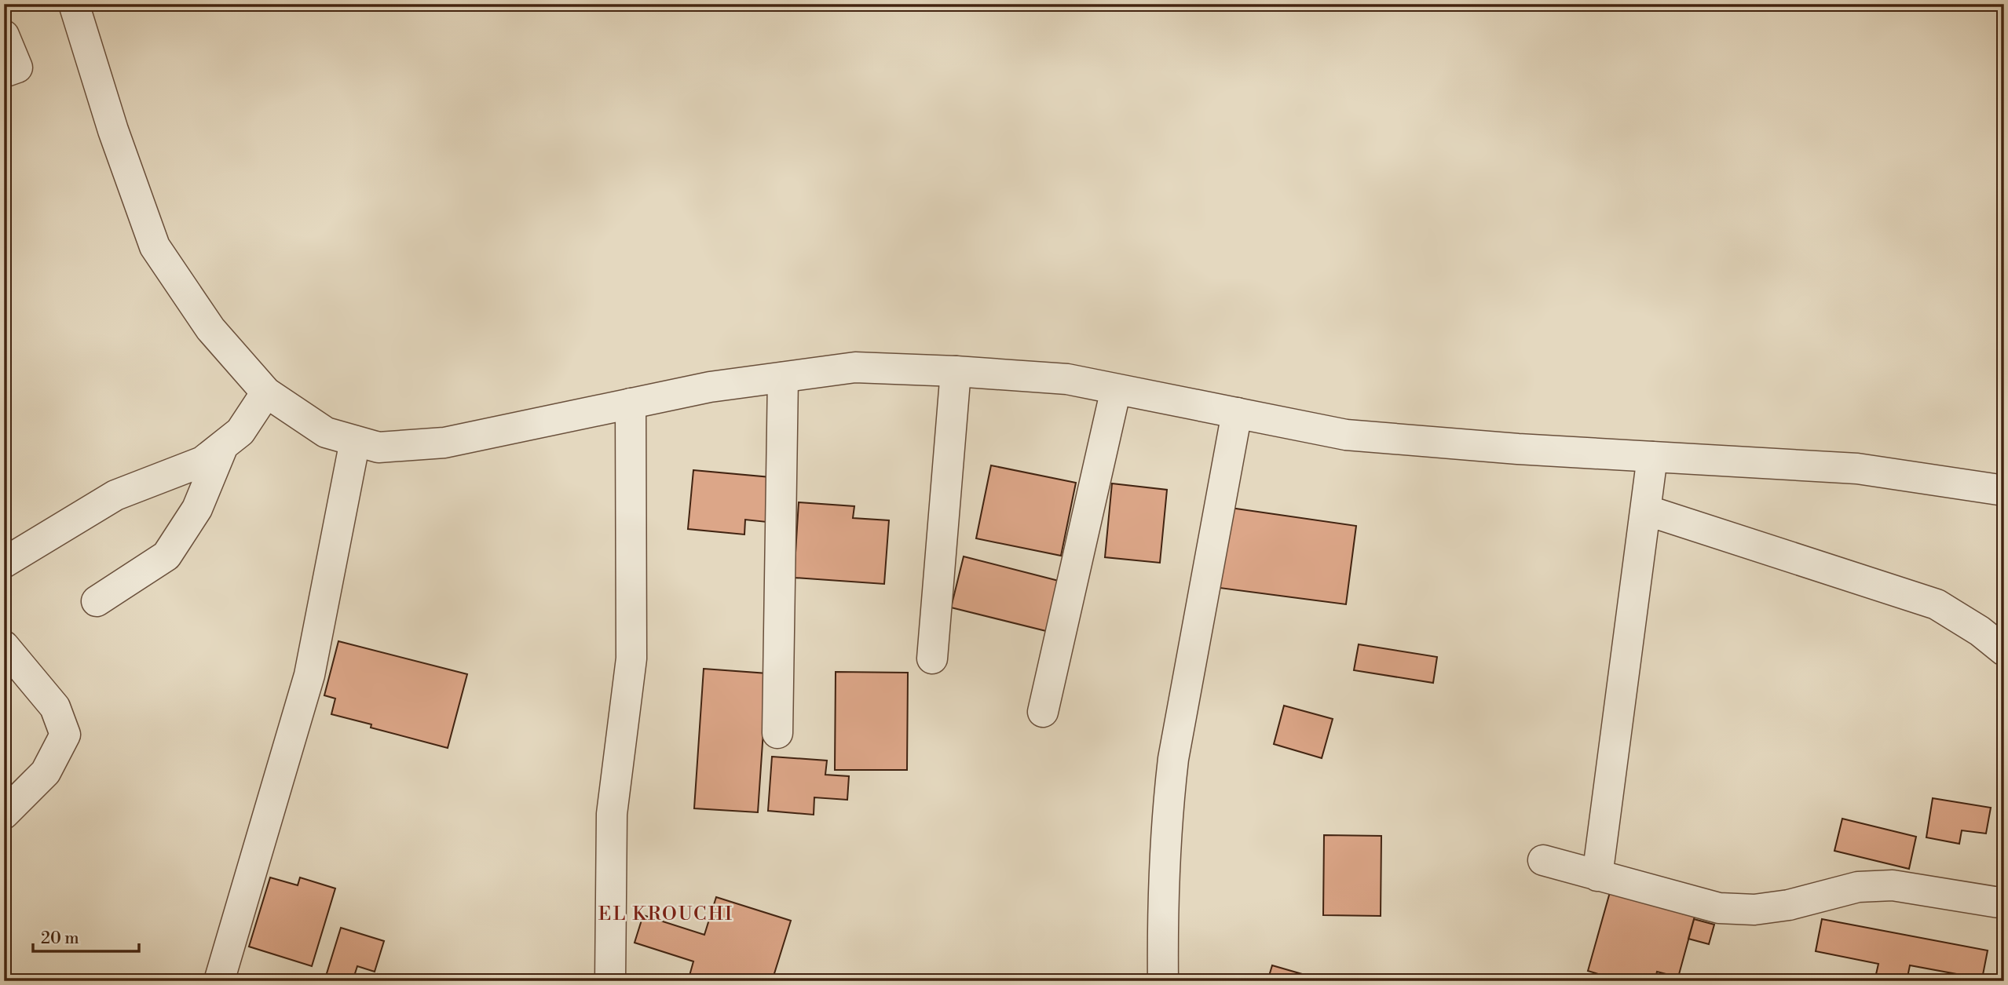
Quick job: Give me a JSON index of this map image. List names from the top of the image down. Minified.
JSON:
{"districts":["EL KROUCHI"],"scale_bar":"20 m"}
